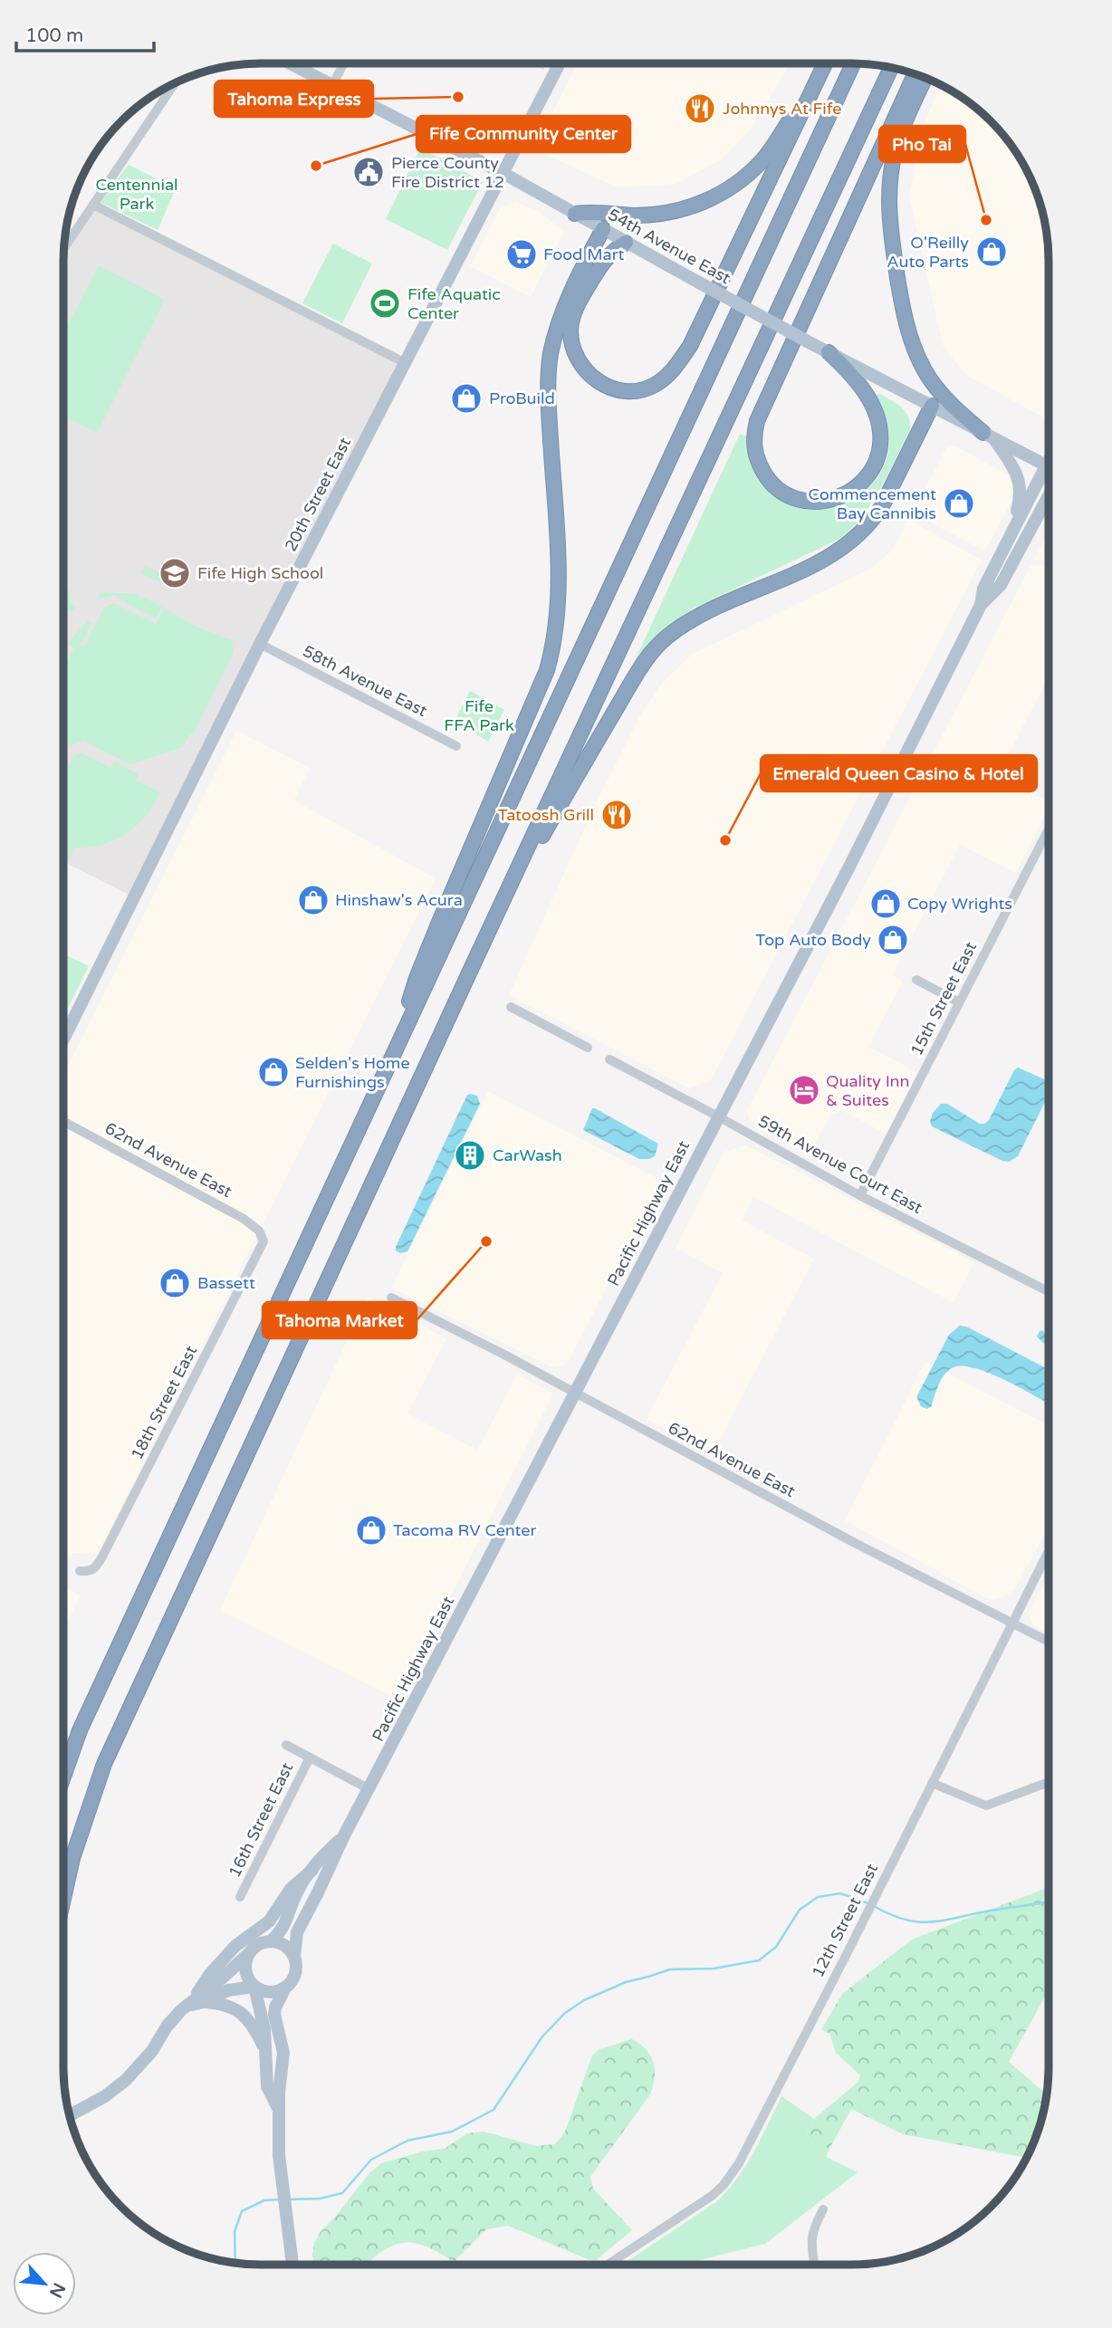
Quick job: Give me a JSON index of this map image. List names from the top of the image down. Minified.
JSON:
{"streets":{"main road":["54th Avenue East","20th Street East","Pacific Highway East"],"street":["58th Avenue East","15th Street East","62nd Avenue East","59th Avenue Court East","18th Street East","16th Street East","12th Street East"]},"crossings":[["54th Avenue East","20th Street East"],["20th Street East","58th Avenue East"],["15th Street East","59th Avenue Court East"],["62nd Avenue East","Pacific Highway East"],["62nd Avenue East","18th Street East"],["62nd Avenue East","12th Street East"],["59th Avenue Court East","Pacific Highway East"]],"parks":["Centennial Park","Fife FFA Park"],"places":{"other":["Tahoma Express","Fife Community Center","Pho Tai","Emerald Queen Casino & Hotel","Tahoma Market"],"restaurant":["Johnnys At Fife","Tatoosh Grill"],"public building":["Pierce County Fire District 12"],"shop":["O'Reilly Auto Parts","ProBuild","Commencement Bay Cannibis","Hinshaw's Acura","Copy Wrights","Top Auto Body","Selden's Home Furnishings","Bassett","Tacoma RV Center"],"supermarket":["Food Mart"],"sports":["Fife Aquatic Center"],"school or university":["Fife High School"],"hotel":["Quality Inn & Suites"],"building":["CarWash"]},"scale_bar":"100 m","north":"bottom right"}
